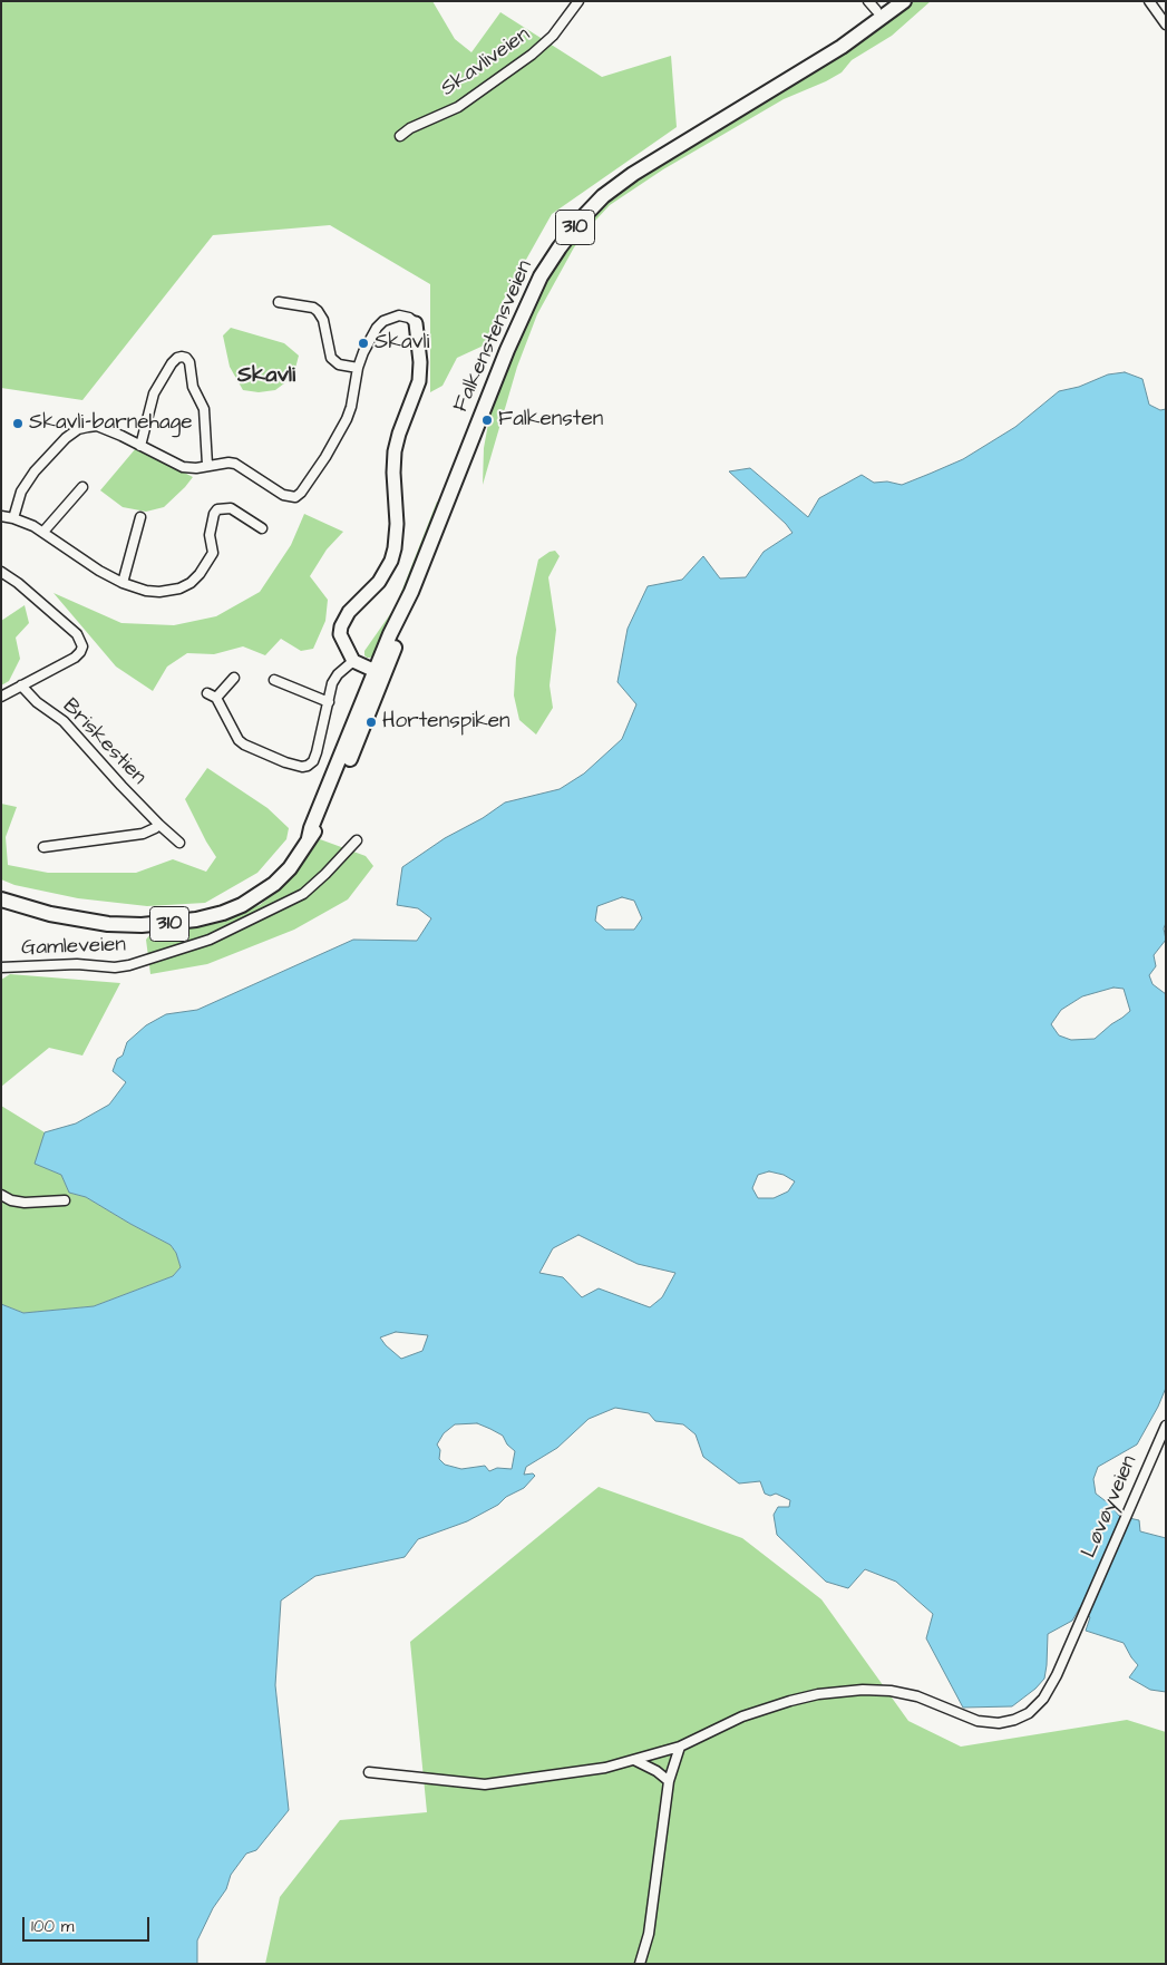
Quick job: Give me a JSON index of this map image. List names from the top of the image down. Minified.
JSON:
{"streets":{"main road":["310","Falkenstensveien"],"street":["Skavliveien","Briskestien","Gamleveien","Løvøyveien"]},"districts":["Skavli"],"places":["Skavli","Falkensten","Skavli barnehage","Hortenspiken"],"scale_bar":"100 m"}
